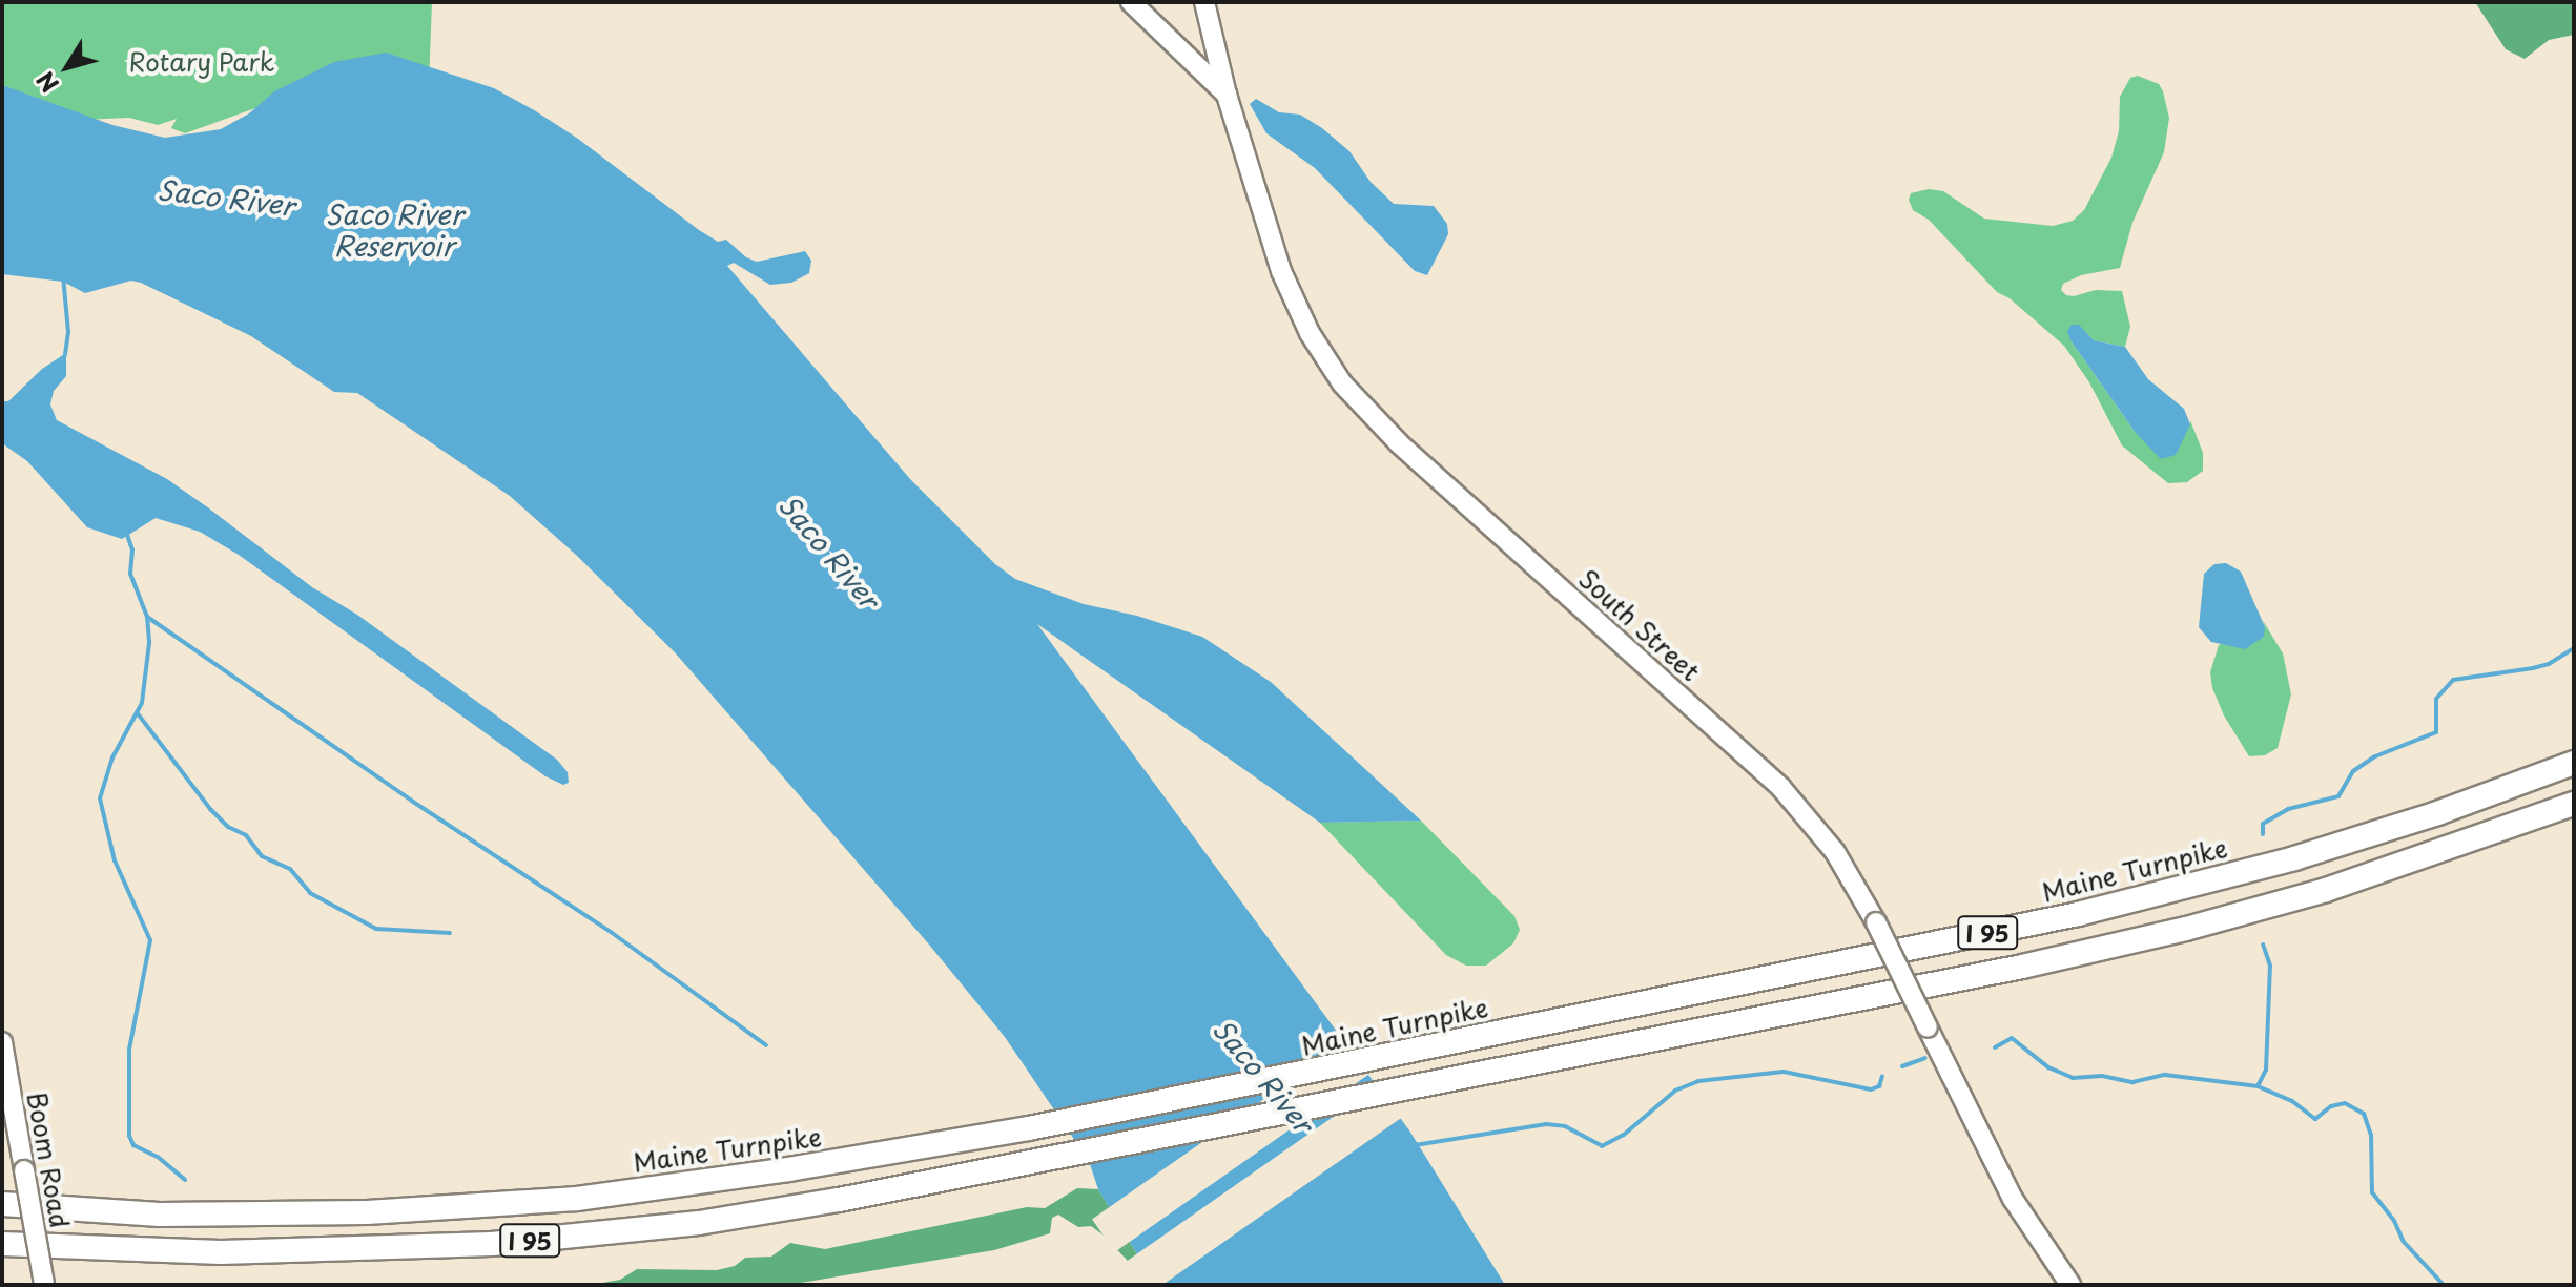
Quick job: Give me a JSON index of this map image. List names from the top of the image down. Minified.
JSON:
{"streets":{"highway":["Maine Turnpike","I 95"],"street":["South Street","Boom Road"]},"water":["Saco River","Saco River Reservoir"],"parks":["Rotary Park"],"north":"bottom left"}
